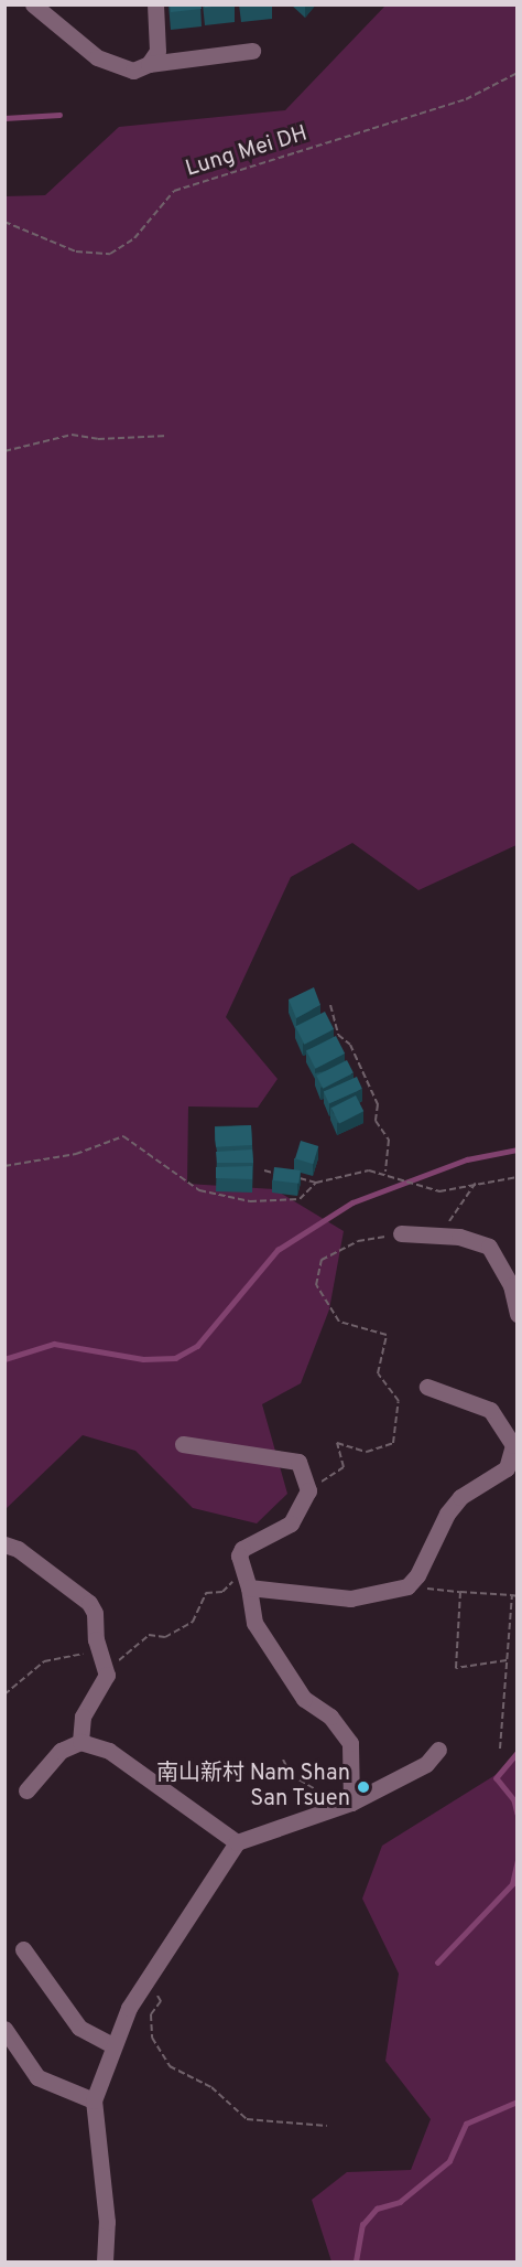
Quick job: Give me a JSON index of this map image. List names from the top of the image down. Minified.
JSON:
{"streets":{"path":["Lung Mei DH"]},"places":["南山新村 Nam Shan San Tsuen"]}
